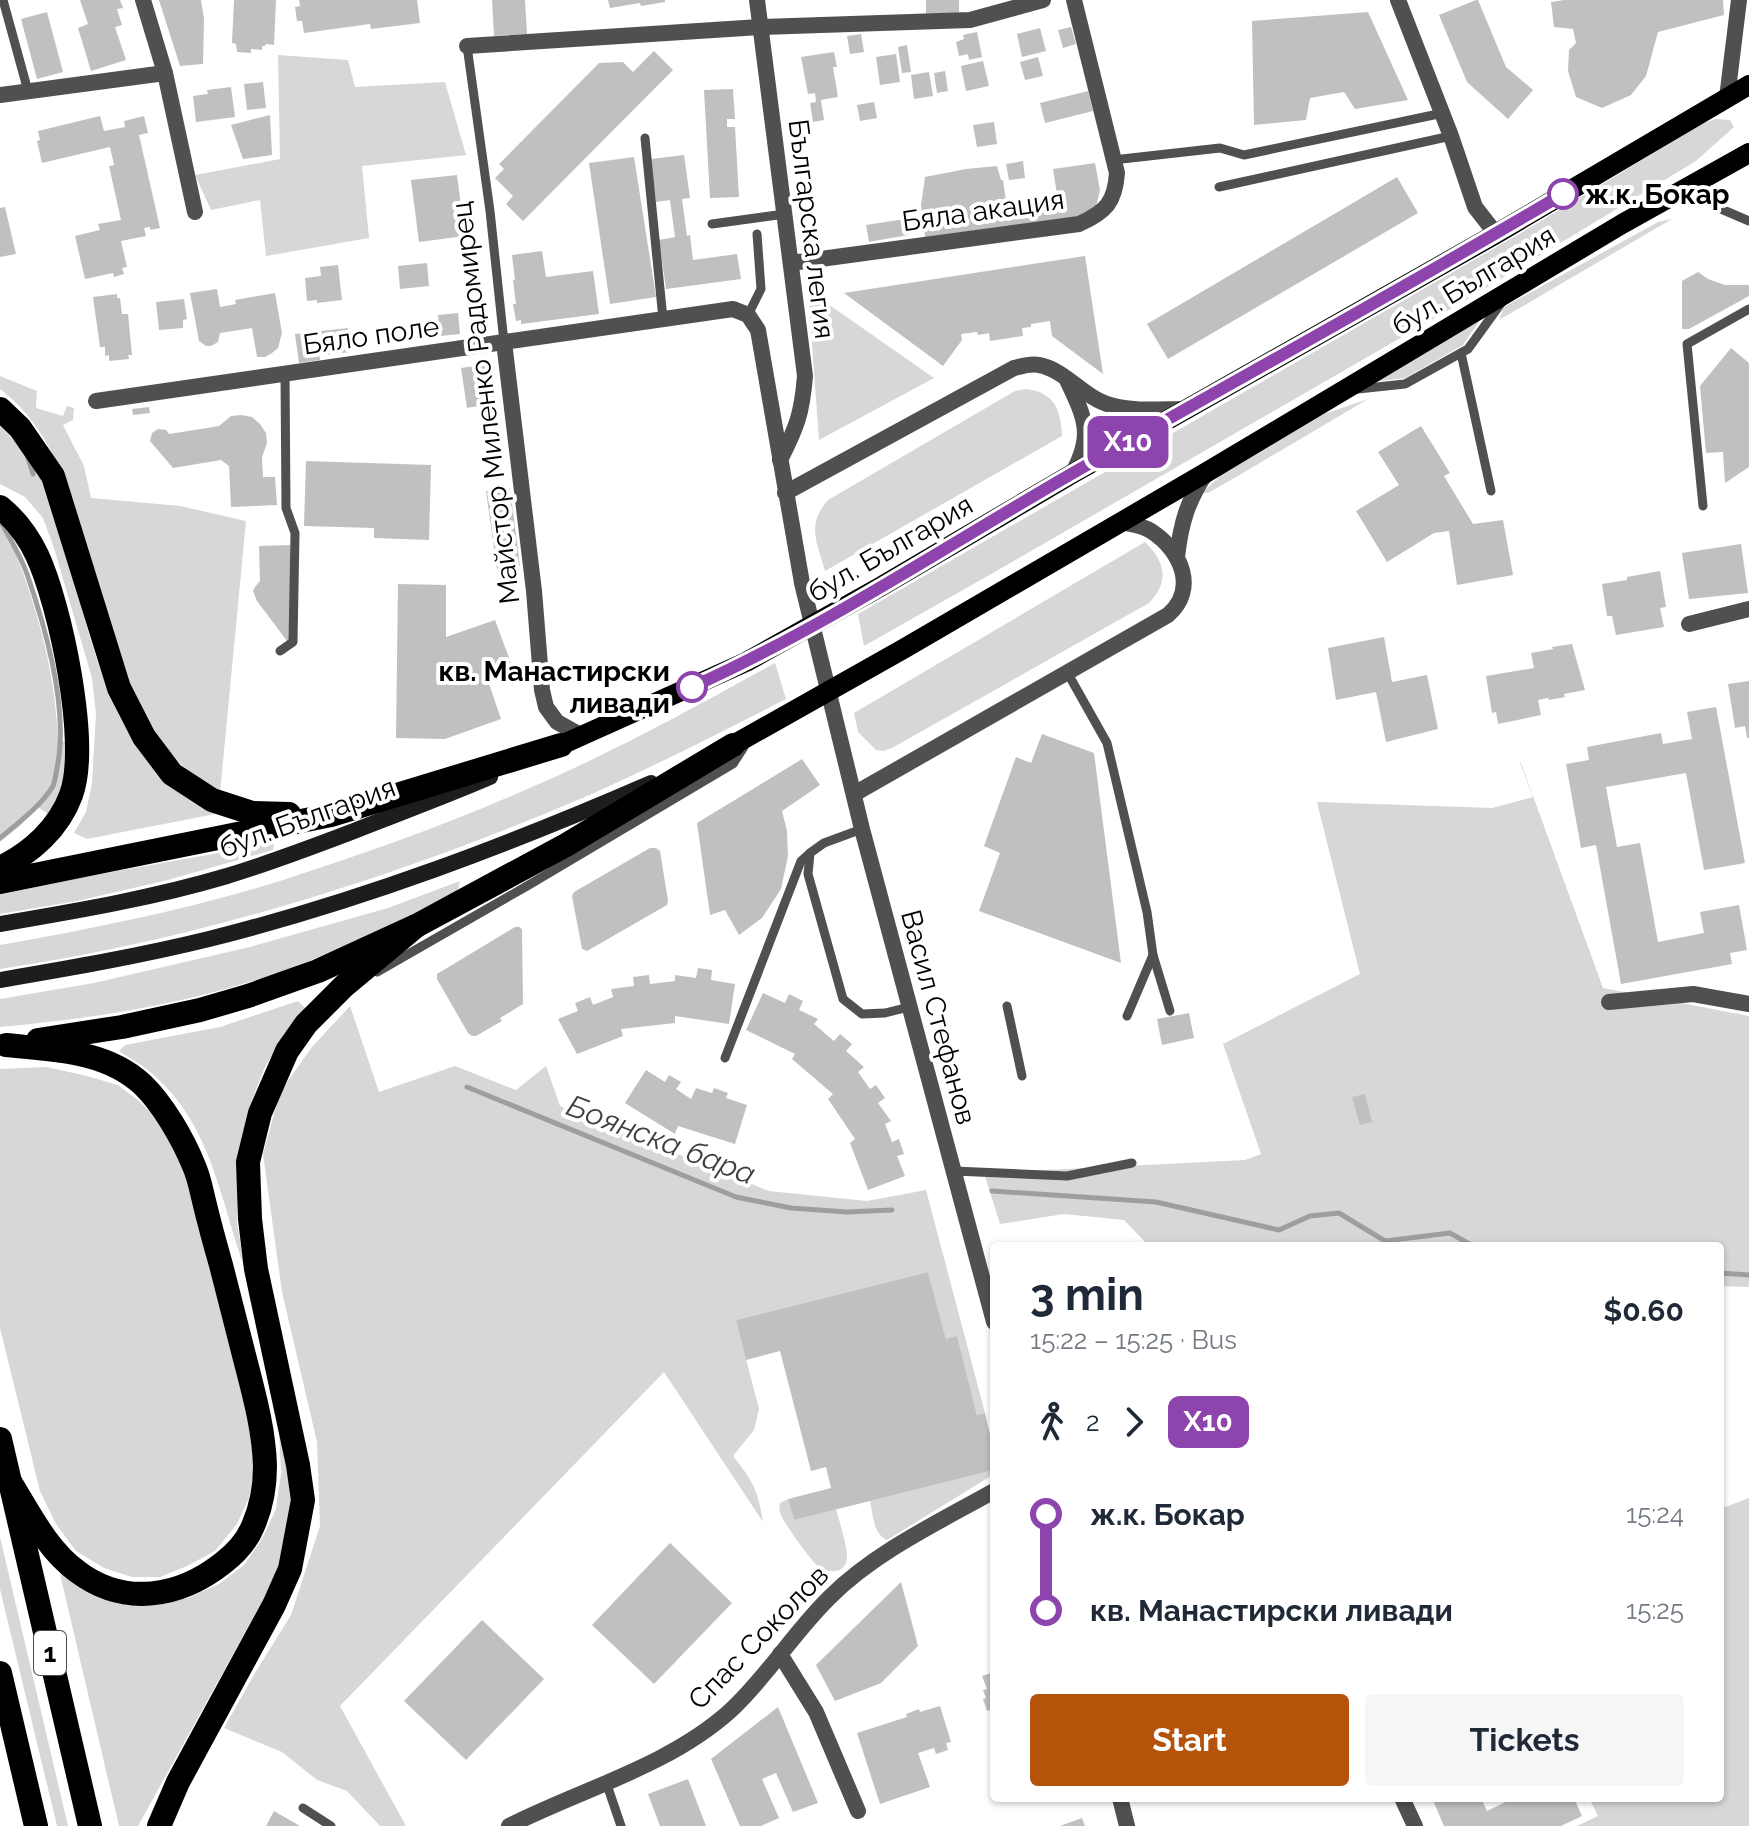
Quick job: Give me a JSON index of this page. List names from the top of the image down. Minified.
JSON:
{"streets":{"highway":["1"],"main road":["бул. България"],"street":["Бяла акация","Българска легия","Бяло поле","Майстор Миленко Радомирец","Васил Стефанов","Спас Соколов"]},"crossings":[["Бяла акация","Българска легия"],["бул. България","Майстор Миленко Радомирец"],["Бяло поле","Майстор Миленко Радомирец"]],"water":["Боянска бара"],"places":["ж.к. Бокар","кв. Манастирски ливади"],"lines":["bus line Х10"],"page":{"on_map":"Х10","heading":["3 min","15:22 – 15:25 · Bus","$0.60"],"legs":["2","Х10"],"list":[{"name":"ж.к. Бокар","value":"15:24"},{"name":"кв. Манастирски ливади","value":"15:25"}],"buttons":["Start","Tickets"]}}
